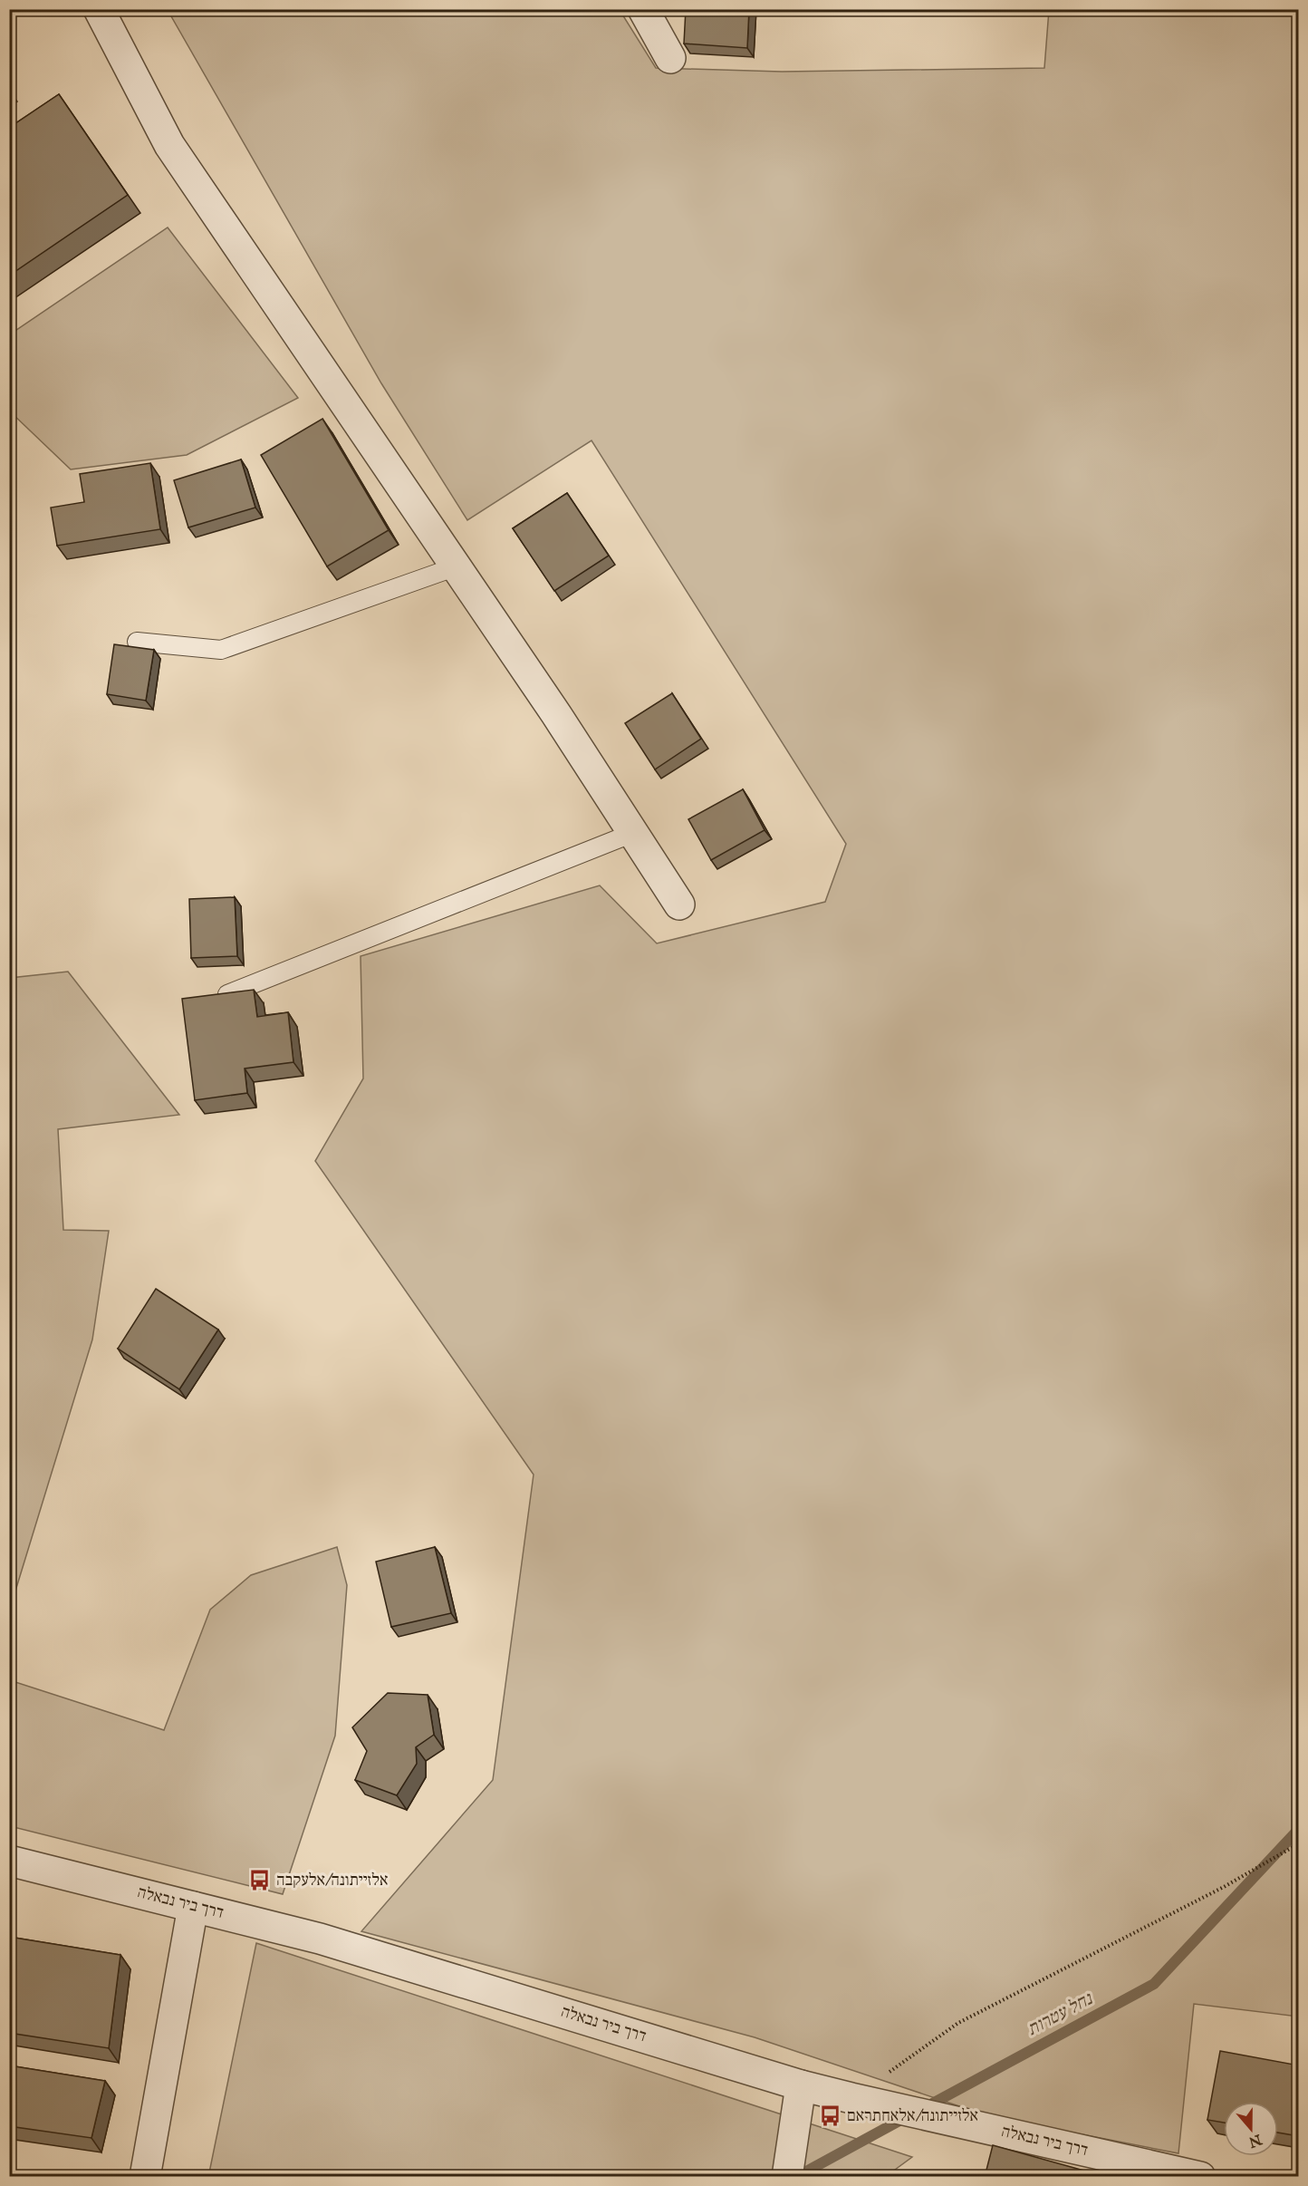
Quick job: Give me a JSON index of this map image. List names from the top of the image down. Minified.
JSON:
{"streets":{"street":["דרך ביר נבאלה"]},"water":["נחל עטרות"],"places":{"bus stop":["אלזייתונה/אלעקבה","אלזייתונה/אלאחתראם"]},"north":"bottom"}
